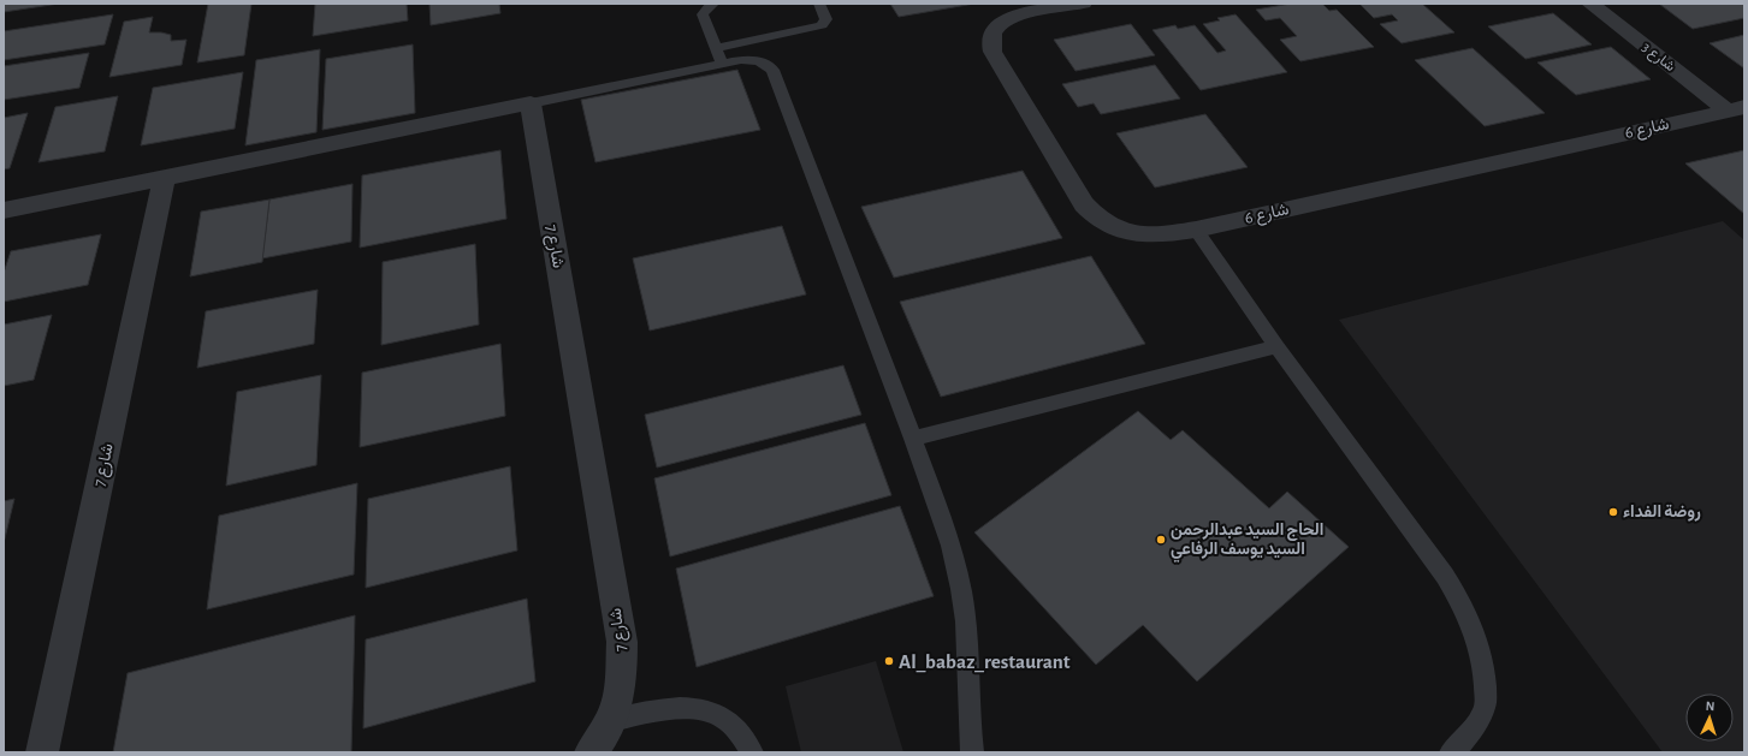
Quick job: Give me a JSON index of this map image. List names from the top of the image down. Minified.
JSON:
{"streets":{"street":["شارع 3","شارع 6","شارع 7"]},"crossings":[["شارع 3","شارع 6"]],"places":["روضة الفداء","الحاج السيد عبدالرحمن السيد يوسف الرفاعي","Al_babaz_restaurant"],"north":"top"}
